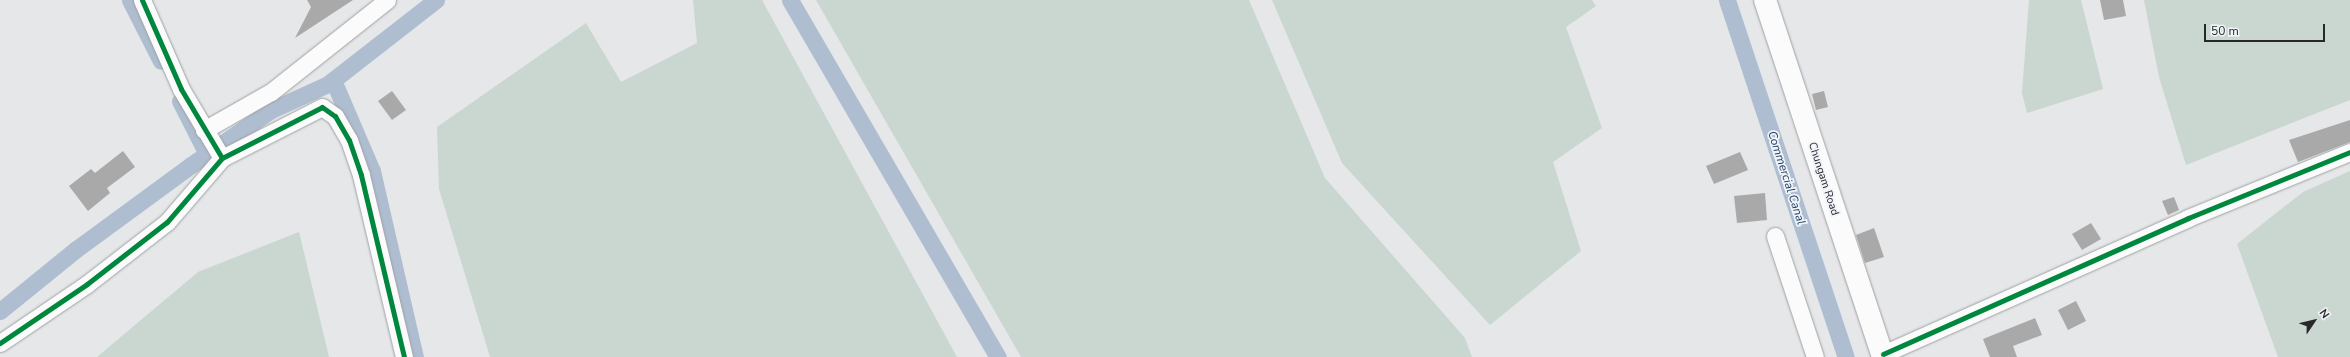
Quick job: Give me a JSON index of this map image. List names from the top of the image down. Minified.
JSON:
{"streets":{"main road":["Chungam Road"]},"water":["Commercial Canal"],"scale_bar":"50 m","north":"top right"}
